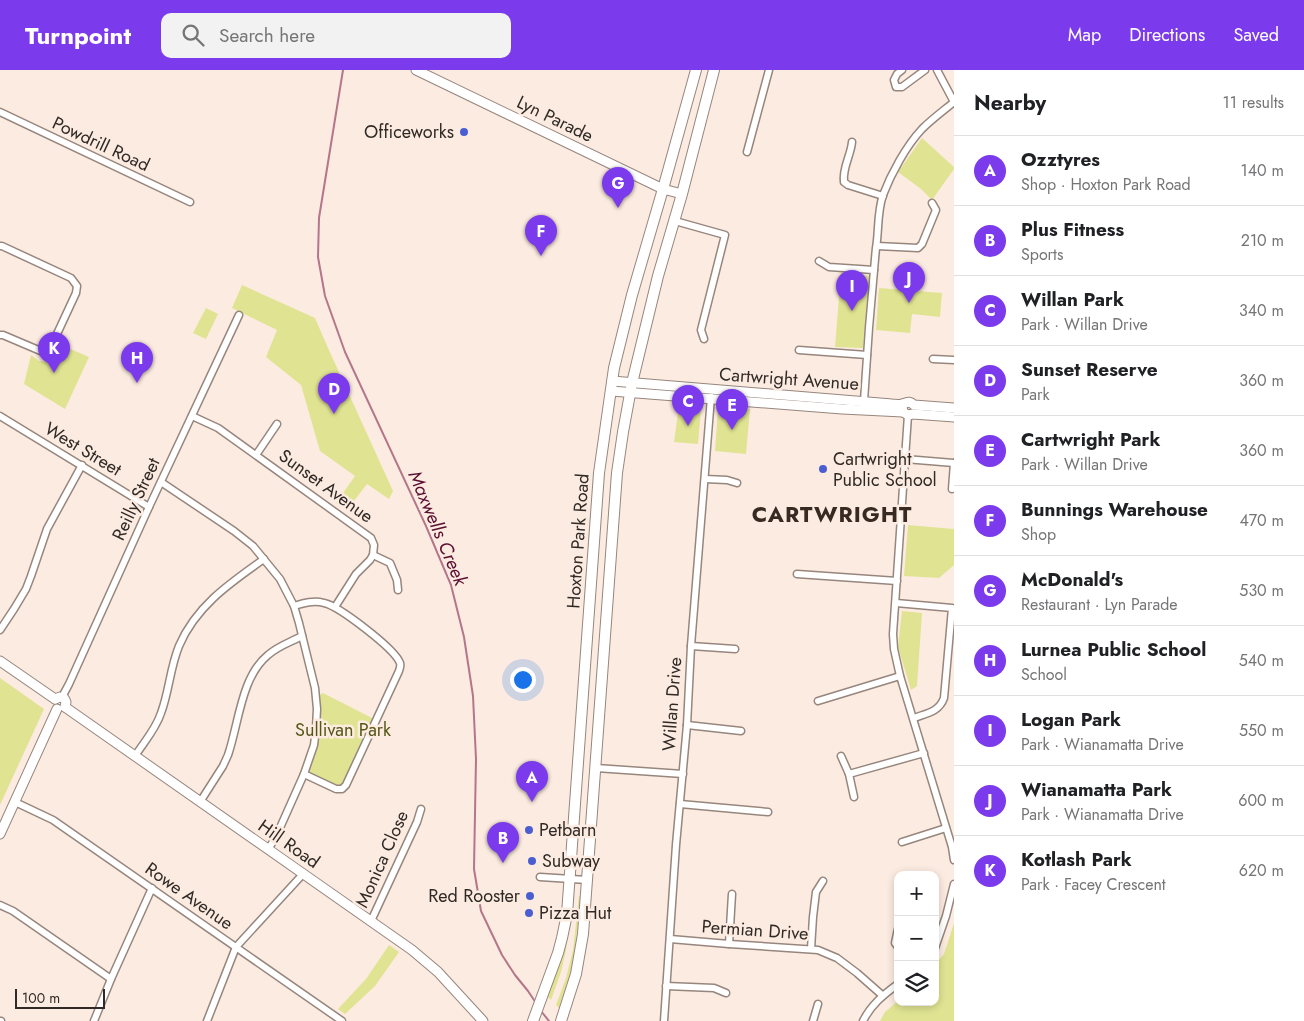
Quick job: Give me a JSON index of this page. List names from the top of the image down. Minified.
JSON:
{"streets":{"main road":["Hoxton Park Road"],"street":["Lyn Parade","Powdrill Road","Cartwright Avenue","West Street","Sunset Avenue","Reilly Street","Willan Drive","Hill Road","Monica Close","Rowe Avenue","Permian Drive"]},"crossings":[["Lyn Parade","Hoxton Park Road"],["Cartwright Avenue","Hoxton Park Road"],["Cartwright Avenue","Willan Drive"],["West Street","Reilly Street"],["Sunset Avenue","Reilly Street"],["Willan Drive","Permian Drive"],["Hill Road","Monica Close"]],"districts":["CARTWRIGHT"],"water":["Maxwells Creek"],"parks":["Sullivan Park"],"places":["Officeworks","Cartwright Public School","Petbarn","Subway","Red Rooster","Pizza Hut"],"scale_bar":"100 m","page":{"header":"Turnpoint","search":"Search here","nav":["Map","Directions","Saved"],"heading":["Nearby","11 results"],"list":[{"mark":"A","name":"Ozztyres","note":"Shop · Hoxton Park Road","value":"140 m"},{"mark":"B","name":"Plus Fitness","note":"Sports","value":"210 m"},{"mark":"C","name":"Willan Park","note":"Park · Willan Drive","value":"340 m"},{"mark":"D","name":"Sunset Reserve","note":"Park","value":"360 m"},{"mark":"E","name":"Cartwright Park","note":"Park · Willan Drive","value":"360 m"},{"mark":"F","name":"Bunnings Warehouse","note":"Shop","value":"470 m"},{"mark":"G","name":"McDonald's","note":"Restaurant · Lyn Parade","value":"530 m"},{"mark":"H","name":"Lurnea Public School","note":"School","value":"540 m"},{"mark":"I","name":"Logan Park","note":"Park · Wianamatta Drive","value":"550 m"},{"mark":"J","name":"Wianamatta Park","note":"Park · Wianamatta Drive","value":"600 m"},{"mark":"K","name":"Kotlash Park","note":"Park · Facey Crescent","value":"620 m"}],"pins":["G","F","J","I","K","H","D","C","E","A","B"],"map_buttons":["+","−"],"scale":"100 m"}}
